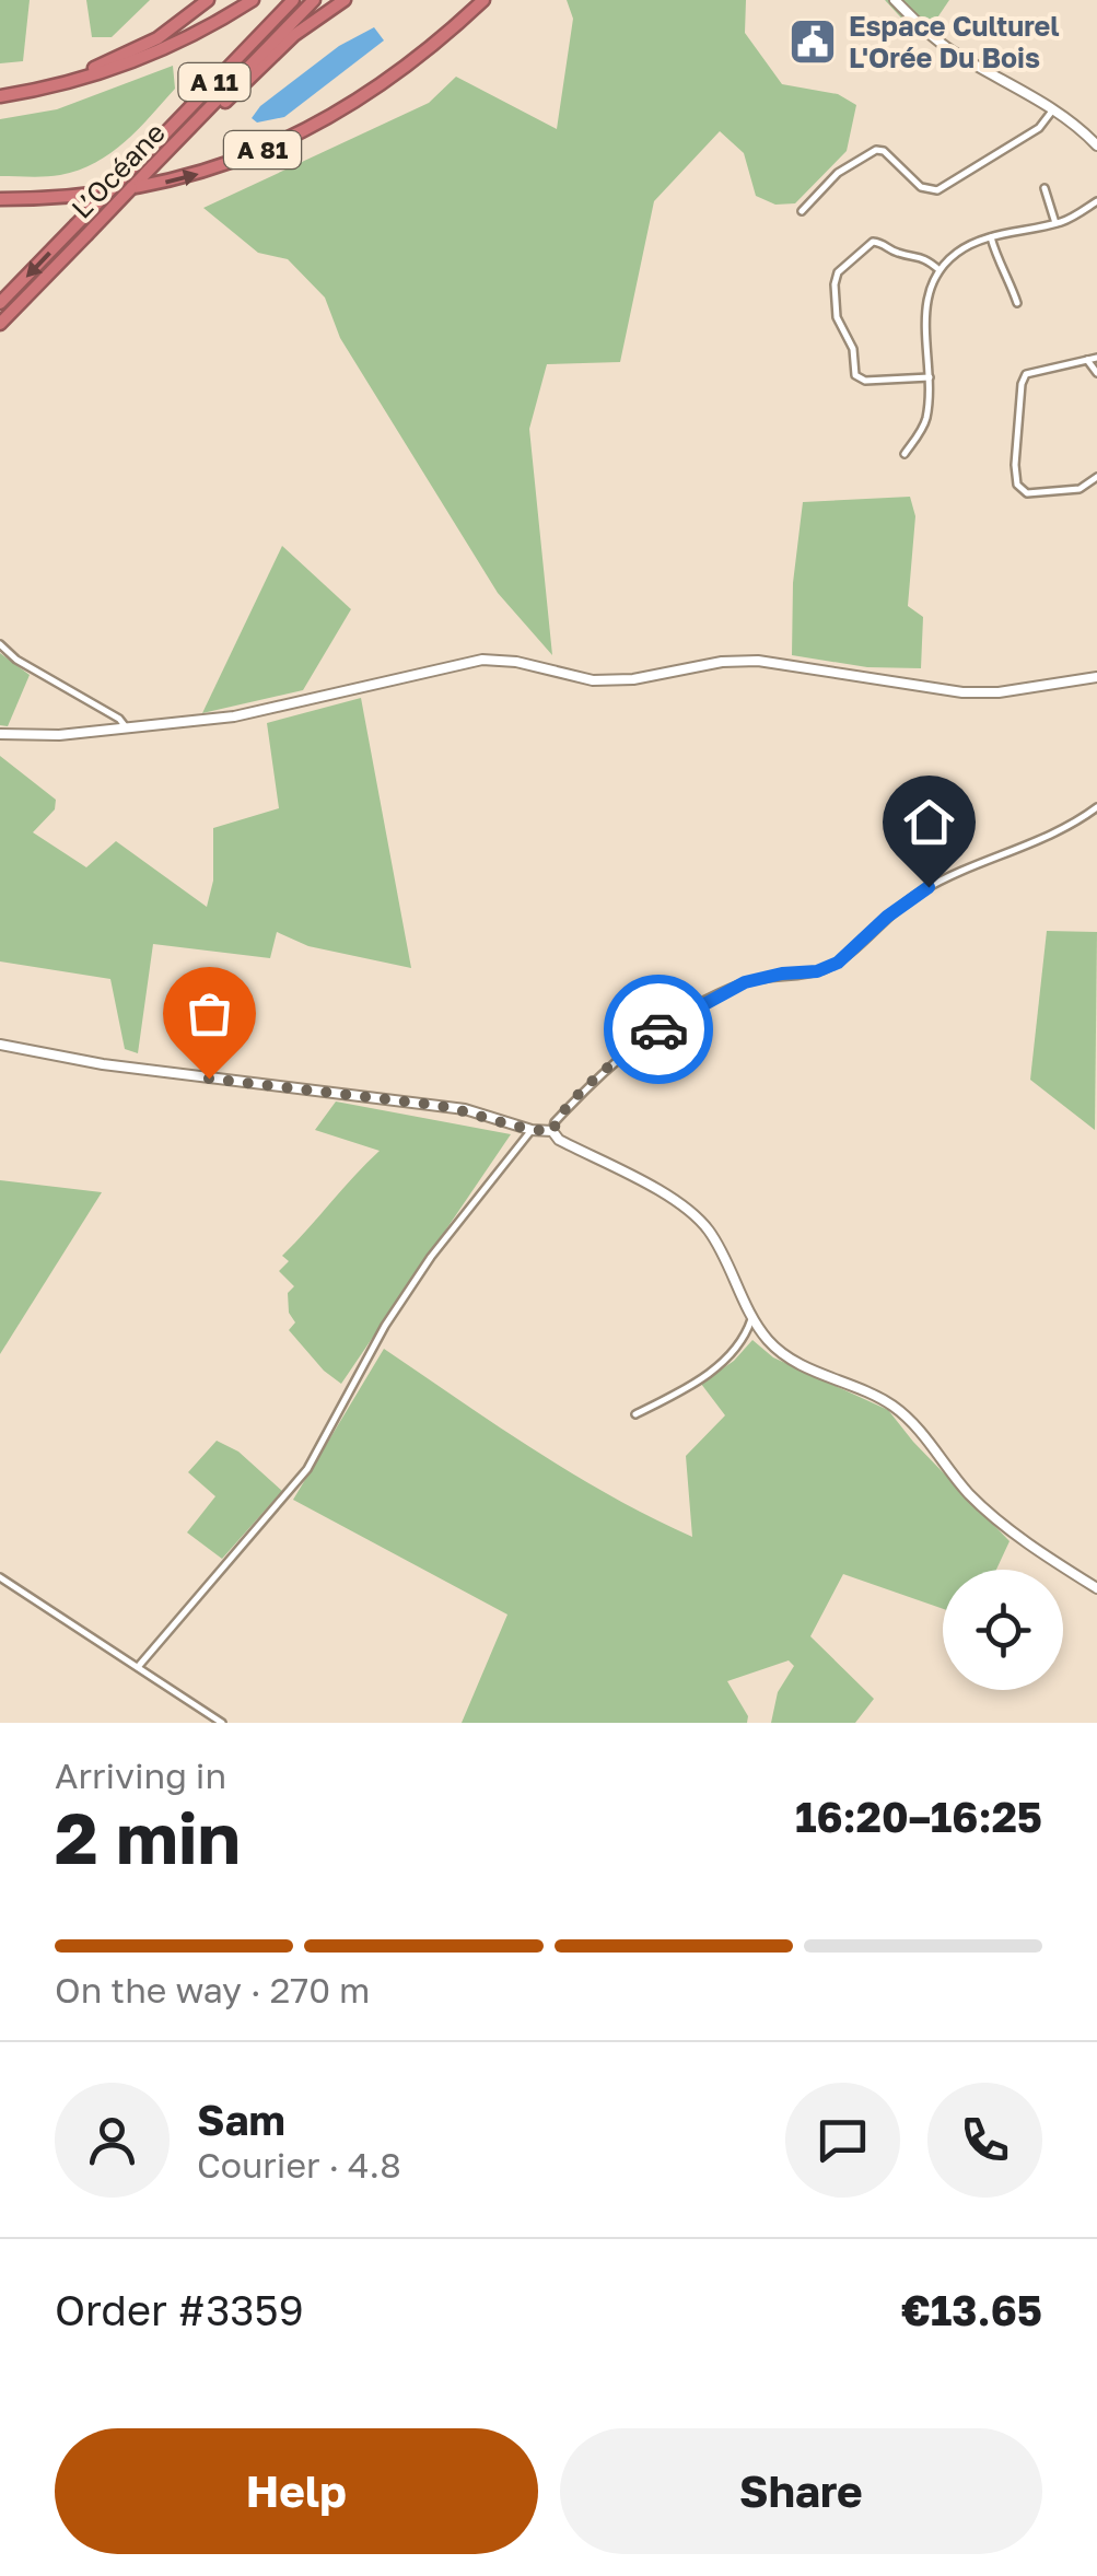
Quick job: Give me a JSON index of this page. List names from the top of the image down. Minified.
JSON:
{"streets":{"highway":["A 11","A 81","L’Océane"]},"places":{"public building":["Espace Culturel L'Orée Du Bois"]},"page":{"heading":["2 min","Arriving in","16:20–16:25"],"panel":["Sam","Courier · 4.8","Order #3359","€13.65"],"bar":"On the way · 270 m","buttons":["Help","Share"]}}
